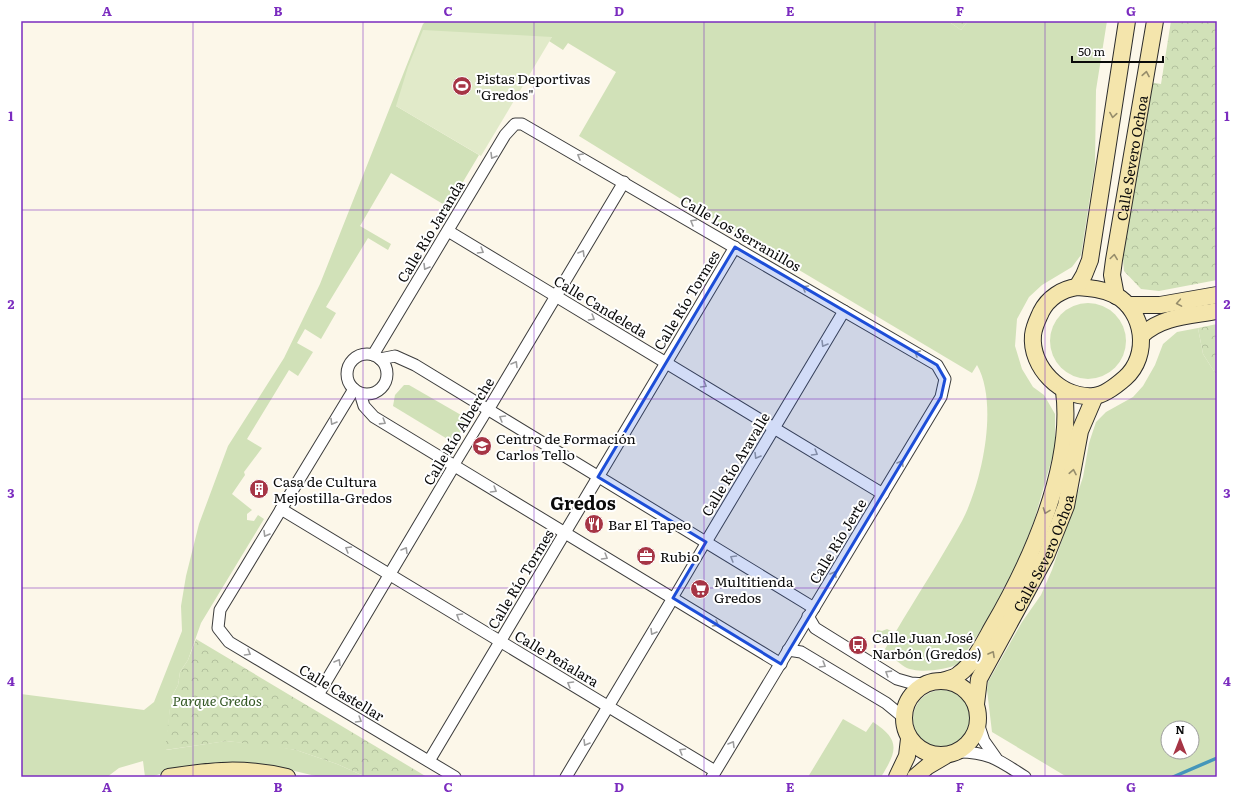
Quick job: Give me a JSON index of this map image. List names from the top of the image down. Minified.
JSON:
{"streets":{"main road":["Calle Severo Ochoa"],"street":["Calle Río Jaranda","Calle Los Serranillos","Calle Río Tormes","Calle Candeleda","Calle Río Alberche","Calle Río Aravalle","Calle Río Jerte","Calle Peñalara","Calle Castellar"]},"crossings":[["Calle Río Jaranda","Calle Los Serranillos"],["Calle Río Jaranda","Calle Candeleda"],["Calle Los Serranillos","Calle Río Tormes"],["Calle Los Serranillos","Calle Río Alberche"],["Calle Los Serranillos","Calle Río Aravalle"],["Calle Los Serranillos","Calle Río Jerte"],["Calle Río Tormes","Calle Candeleda"],["Calle Río Tormes","Calle Peñalara"],["Calle Río Tormes","Calle Castellar"],["Calle Candeleda","Calle Río Alberche"],["Calle Candeleda","Calle Río Aravalle"],["Calle Candeleda","Calle Río Jerte"],["Calle Río Alberche","Calle Peñalara"],["Calle Río Alberche","Calle Castellar"],["Calle Río Aravalle","Calle Peñalara"],["Calle Río Jerte","Calle Peñalara"],["Calle Peñalara","Calle Castellar"]],"one_way":["Calle Río Jaranda","Calle Los Serranillos","Calle Candeleda","Calle Río Alberche","Calle Río Aravalle","Calle Río Jerte","Calle Peñalara"],"districts":["Gredos"],"parks":["Parque Gredos"],"places":{"sports":["Pistas Deportivas \"Gredos\""],"school or university":["Centro de Formación Carlos Tello"],"building":["Casa de Cultura Mejostilla-Gredos"],"restaurant":["Bar El Tapeo"],"office":["Rubio"],"supermarket":["Multitienda Gredos"],"bus stop":["Calle Juan José Narbón (Gredos)"]},"scale_bar":"50 m","north":"top","grid":{"columns":["A","B","C","D","E","F","G"],"rows":["1","2","3","4"]}}
